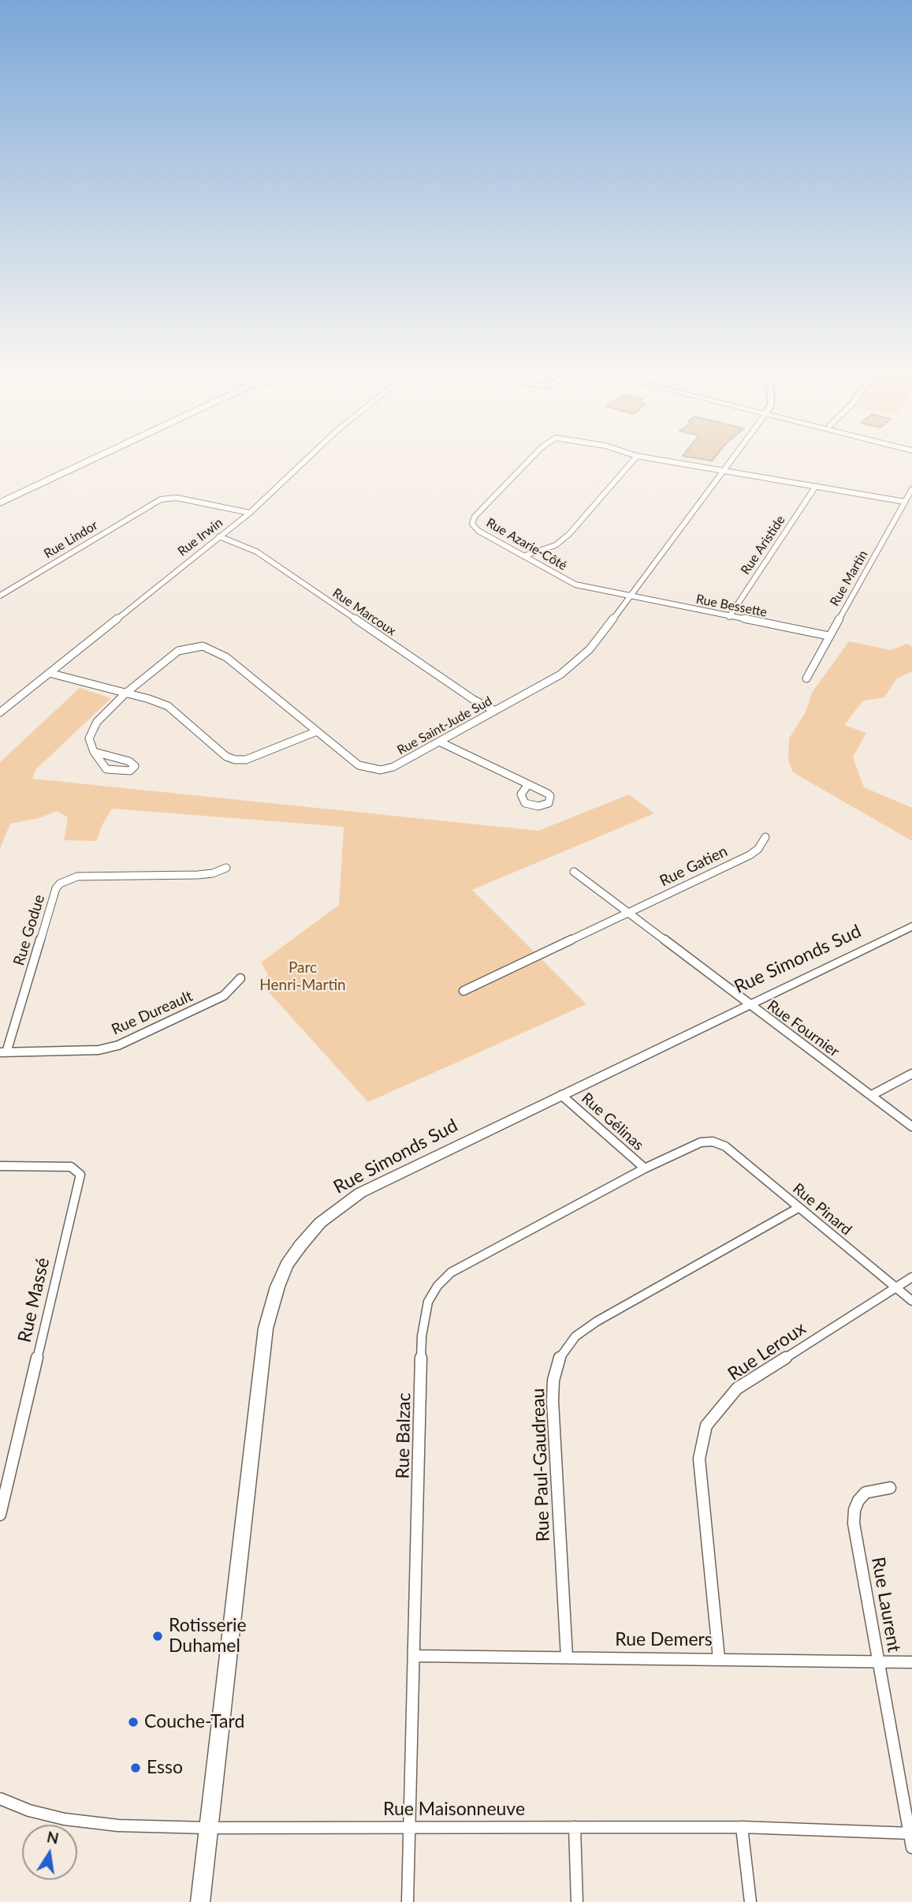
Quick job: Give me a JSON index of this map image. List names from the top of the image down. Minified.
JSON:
{"streets":{"street":["Rue Irwin","Rue Lindor","Rue Azarie-Côté","Rue Aristide","Rue Martin","Rue Bessette","Rue Marcoux","Rue Saint-Jude Sud","Rue Gatien","Rue Godue","Rue Simonds Sud","Rue Dureault","Rue Fournier","Rue Gélinas","Rue Pinard","Rue Massé","Rue Leroux","Rue Balzac","Rue Paul-Gaudreau","Rue Laurent","Rue Demers","Rue Maisonneuve"]},"crossings":[["Rue Irwin","Rue Lindor"],["Rue Irwin","Rue Marcoux"],["Rue Azarie-Côté","Rue Aristide"],["Rue Azarie-Côté","Rue Martin"],["Rue Azarie-Côté","Rue Bessette"],["Rue Azarie-Côté","Rue Saint-Jude Sud"],["Rue Aristide","Rue Bessette"],["Rue Martin","Rue Bessette"],["Rue Bessette","Rue Saint-Jude Sud"],["Rue Marcoux","Rue Saint-Jude Sud"],["Rue Gatien","Rue Fournier"],["Rue Godue","Rue Dureault"],["Rue Simonds Sud","Rue Fournier"],["Rue Simonds Sud","Rue Gélinas"],["Rue Simonds Sud","Rue Maisonneuve"],["Rue Gélinas","Rue Balzac"],["Rue Pinard","Rue Leroux"],["Rue Pinard","Rue Balzac"],["Rue Pinard","Rue Paul-Gaudreau"],["Rue Leroux","Rue Demers"],["Rue Balzac","Rue Demers"],["Rue Balzac","Rue Maisonneuve"],["Rue Paul-Gaudreau","Rue Demers"],["Rue Laurent","Rue Demers"],["Rue Laurent","Rue Maisonneuve"]],"parks":["Parc Henri-Martin"],"places":["Rotisserie Duhamel","Couche-Tard","Esso"],"north":"top"}
